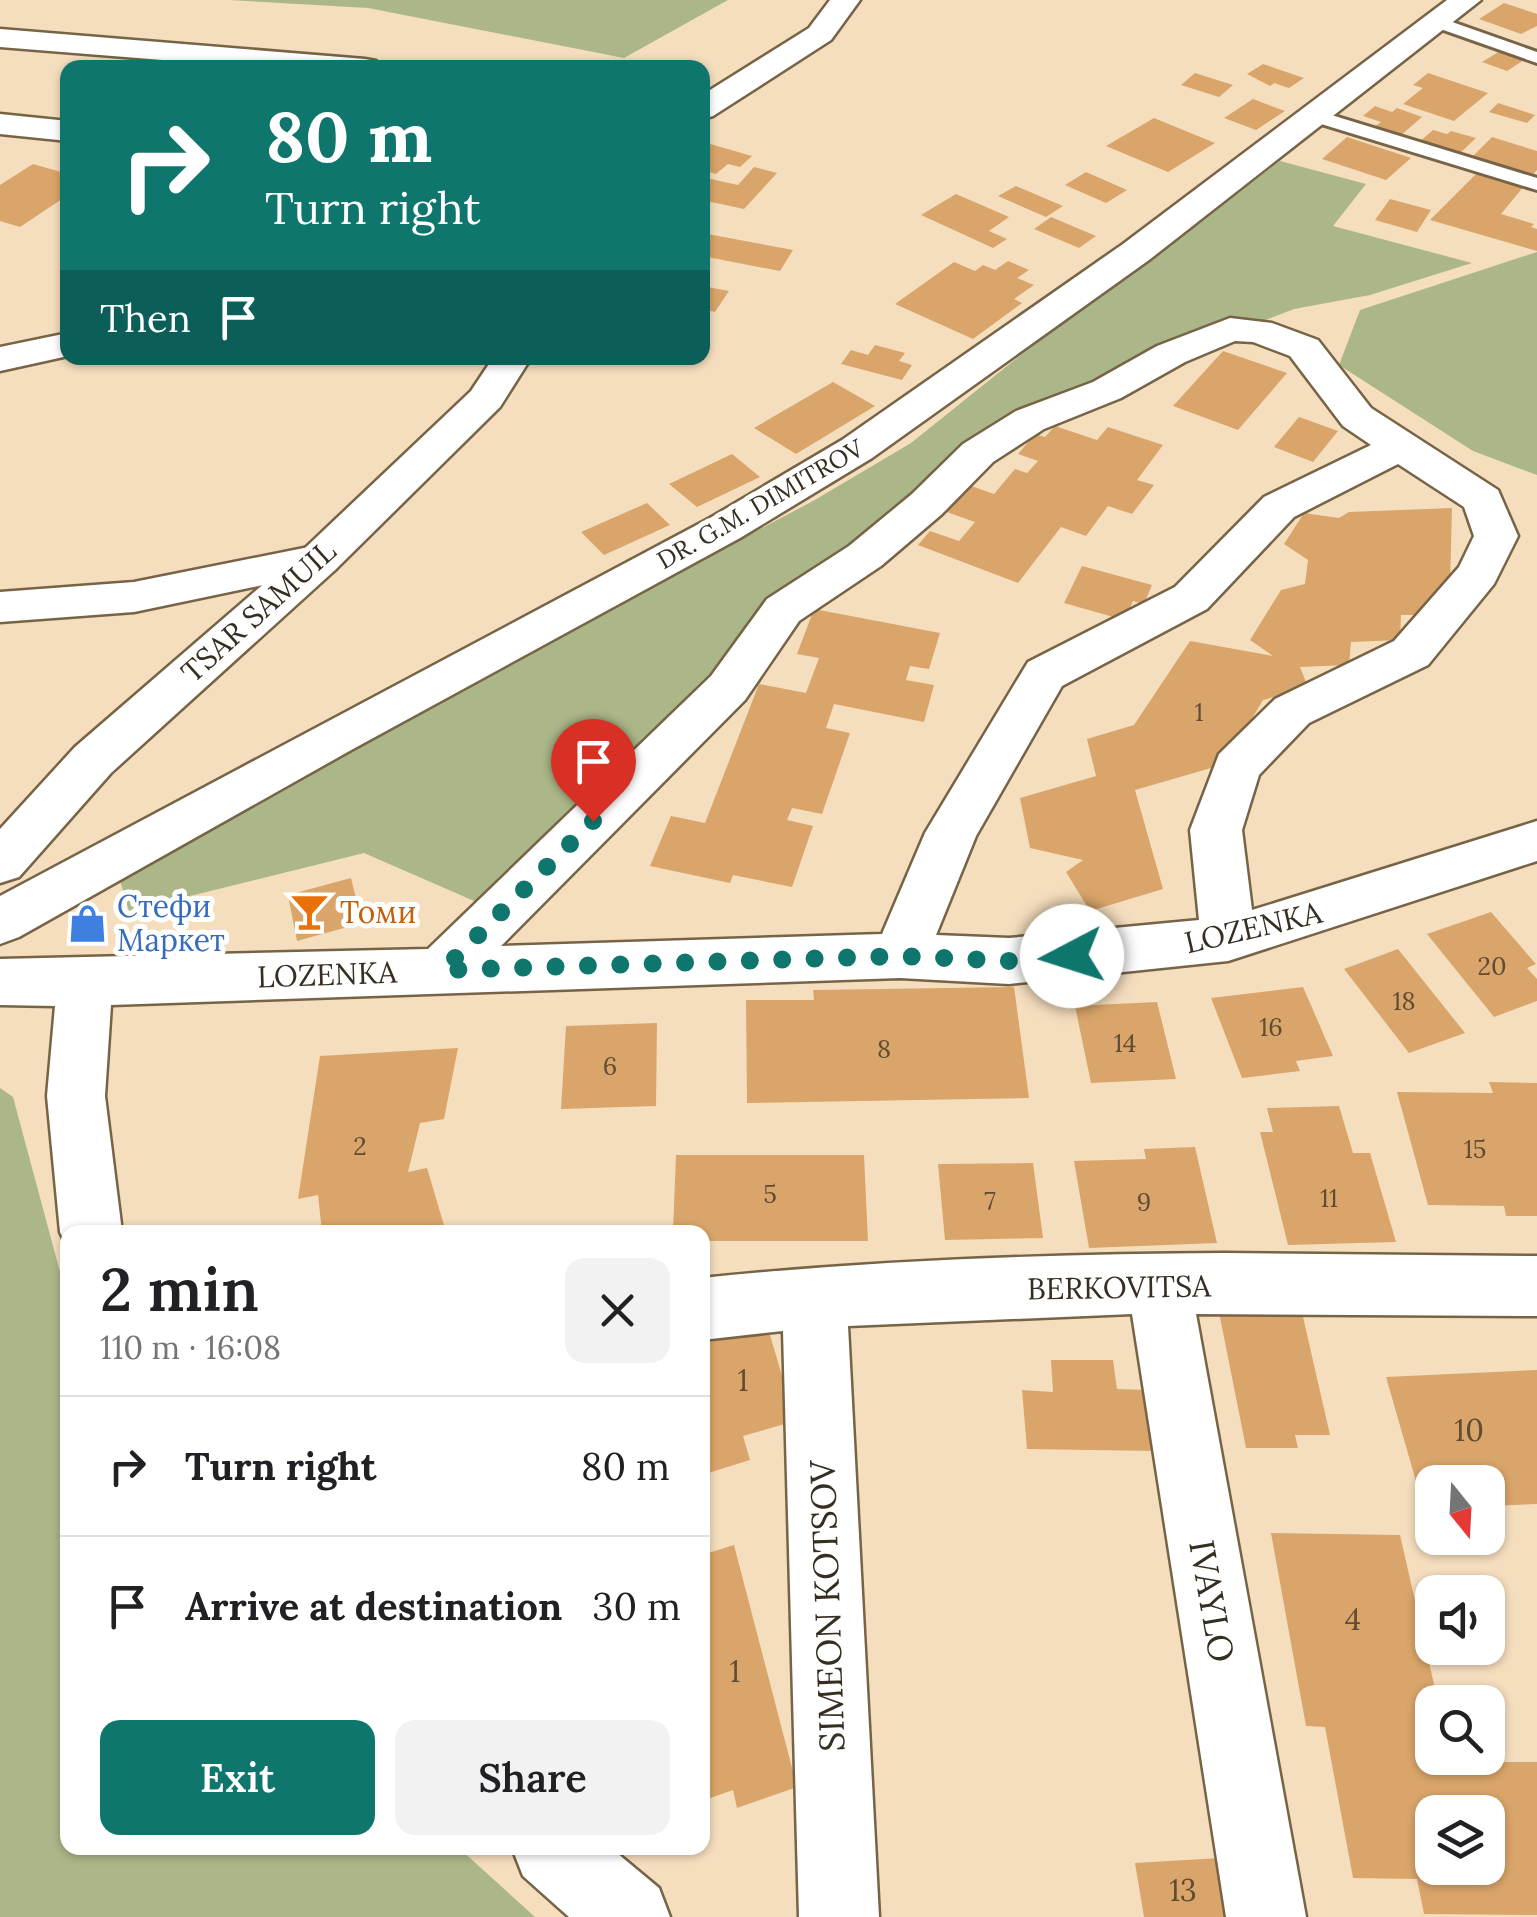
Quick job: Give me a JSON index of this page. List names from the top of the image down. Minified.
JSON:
{"streets":{"street":["DR. G.M. DIMITROV","TSAR SAMUIL","LOZENKA","BERKOVITSA","IVAYLO","SIMEON KOTSOV"]},"crossings":[["BERKOVITSA","IVAYLO"],["BERKOVITSA","SIMEON KOTSOV"]],"places":{"bar":["Томи"],"shop":["Стефи Маркет"]},"house_numbers":["1","20","18","16","14","8","6","2","15","5","11","7","9","1","10","4","1","13"],"north":"bottom","page":{"turn":["80 m","Turn right"],"then":"Then","heading":["2 min","110 m · 16:08"],"list":[{"name":"Turn right","value":"80 m"},{"name":"Arrive at destination","value":"30 m"}],"buttons":["Exit","Share"]}}
